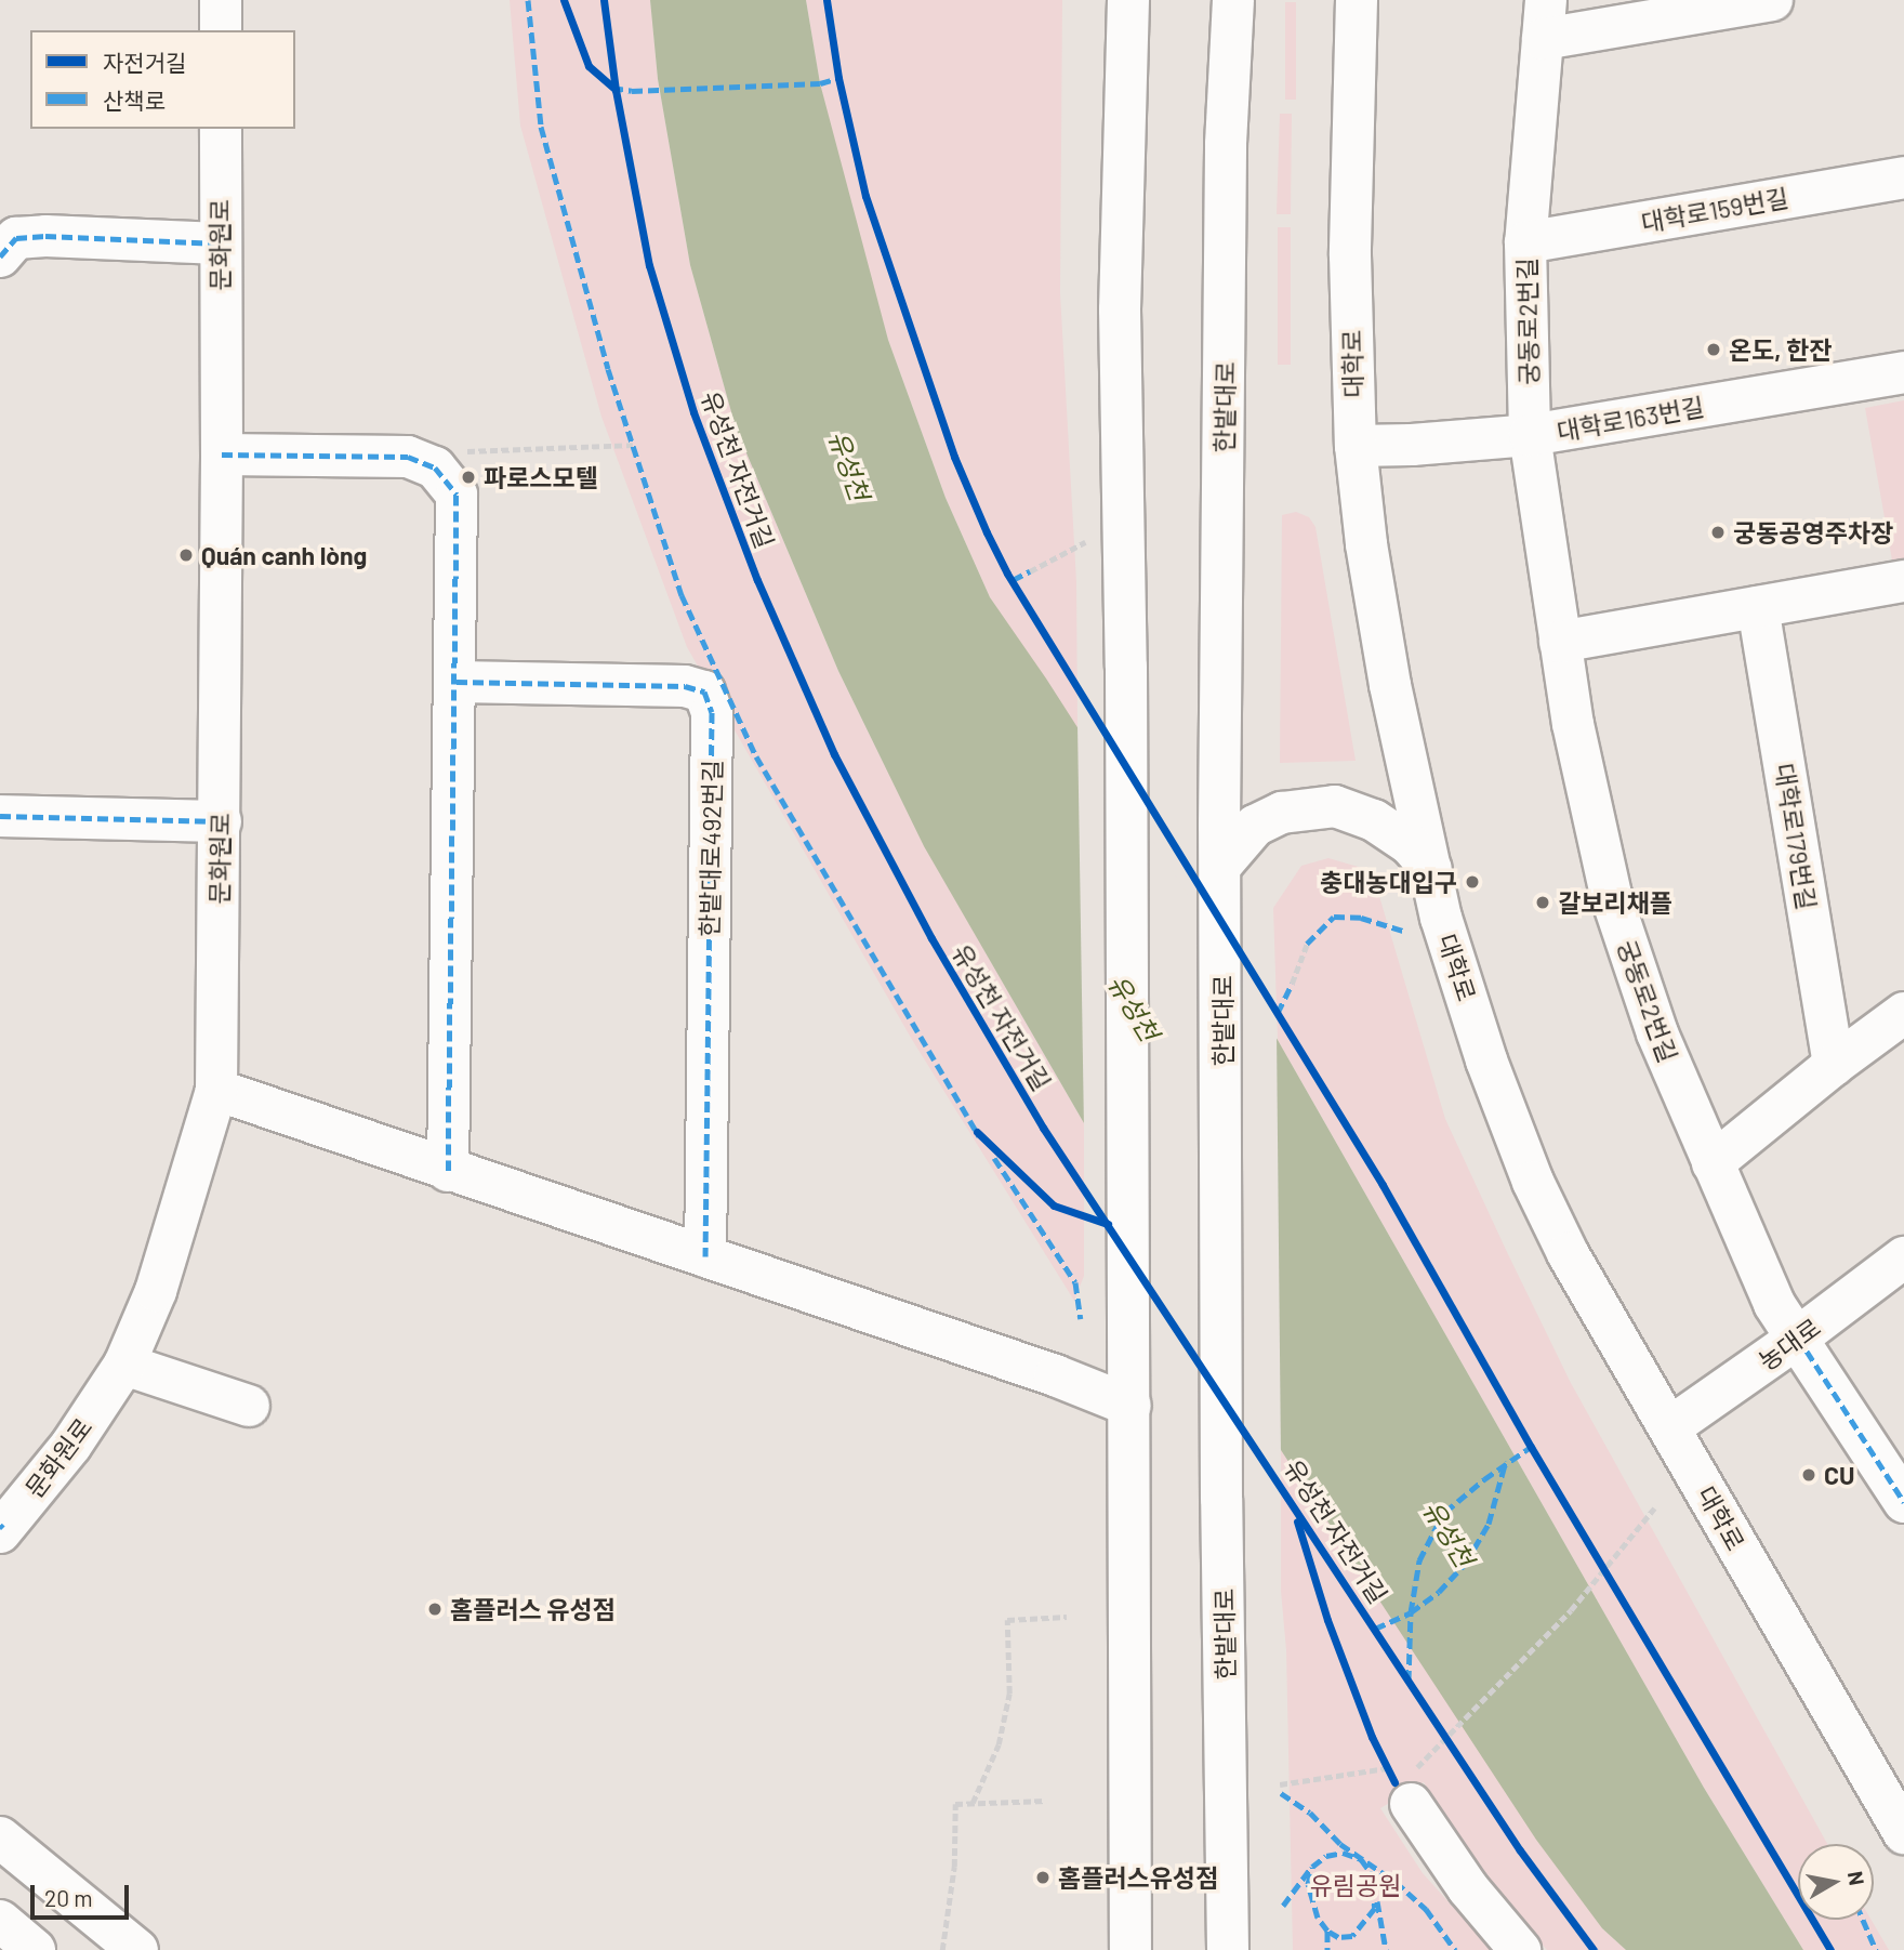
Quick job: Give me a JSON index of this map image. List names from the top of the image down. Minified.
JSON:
{"streets":{"street":["대학로159번길","문화원로","궁동로2번길","대학로","한밭대로","대학로163번길","대학로179번길","한밭대로492번길","농대로"],"cycle path":["유성천 자전거길"]},"crossings":[["대학로159번길","궁동로2번길"],["궁동로2번길","대학로163번길"],["궁동로2번길","농대로"],["대학로","대학로163번길"],["대학로","농대로"]],"water":["유성천"],"parks":["유림공원"],"places":["온도, 한잔","파로스모텔","궁동공영주차장","Quán canh lòng","충대농대입구","갈보리채플","CU","홈플러스 유성점","홈플러스유성점"],"legend":["자전거길","산책로"],"scale_bar":"20 m","north":"right"}
